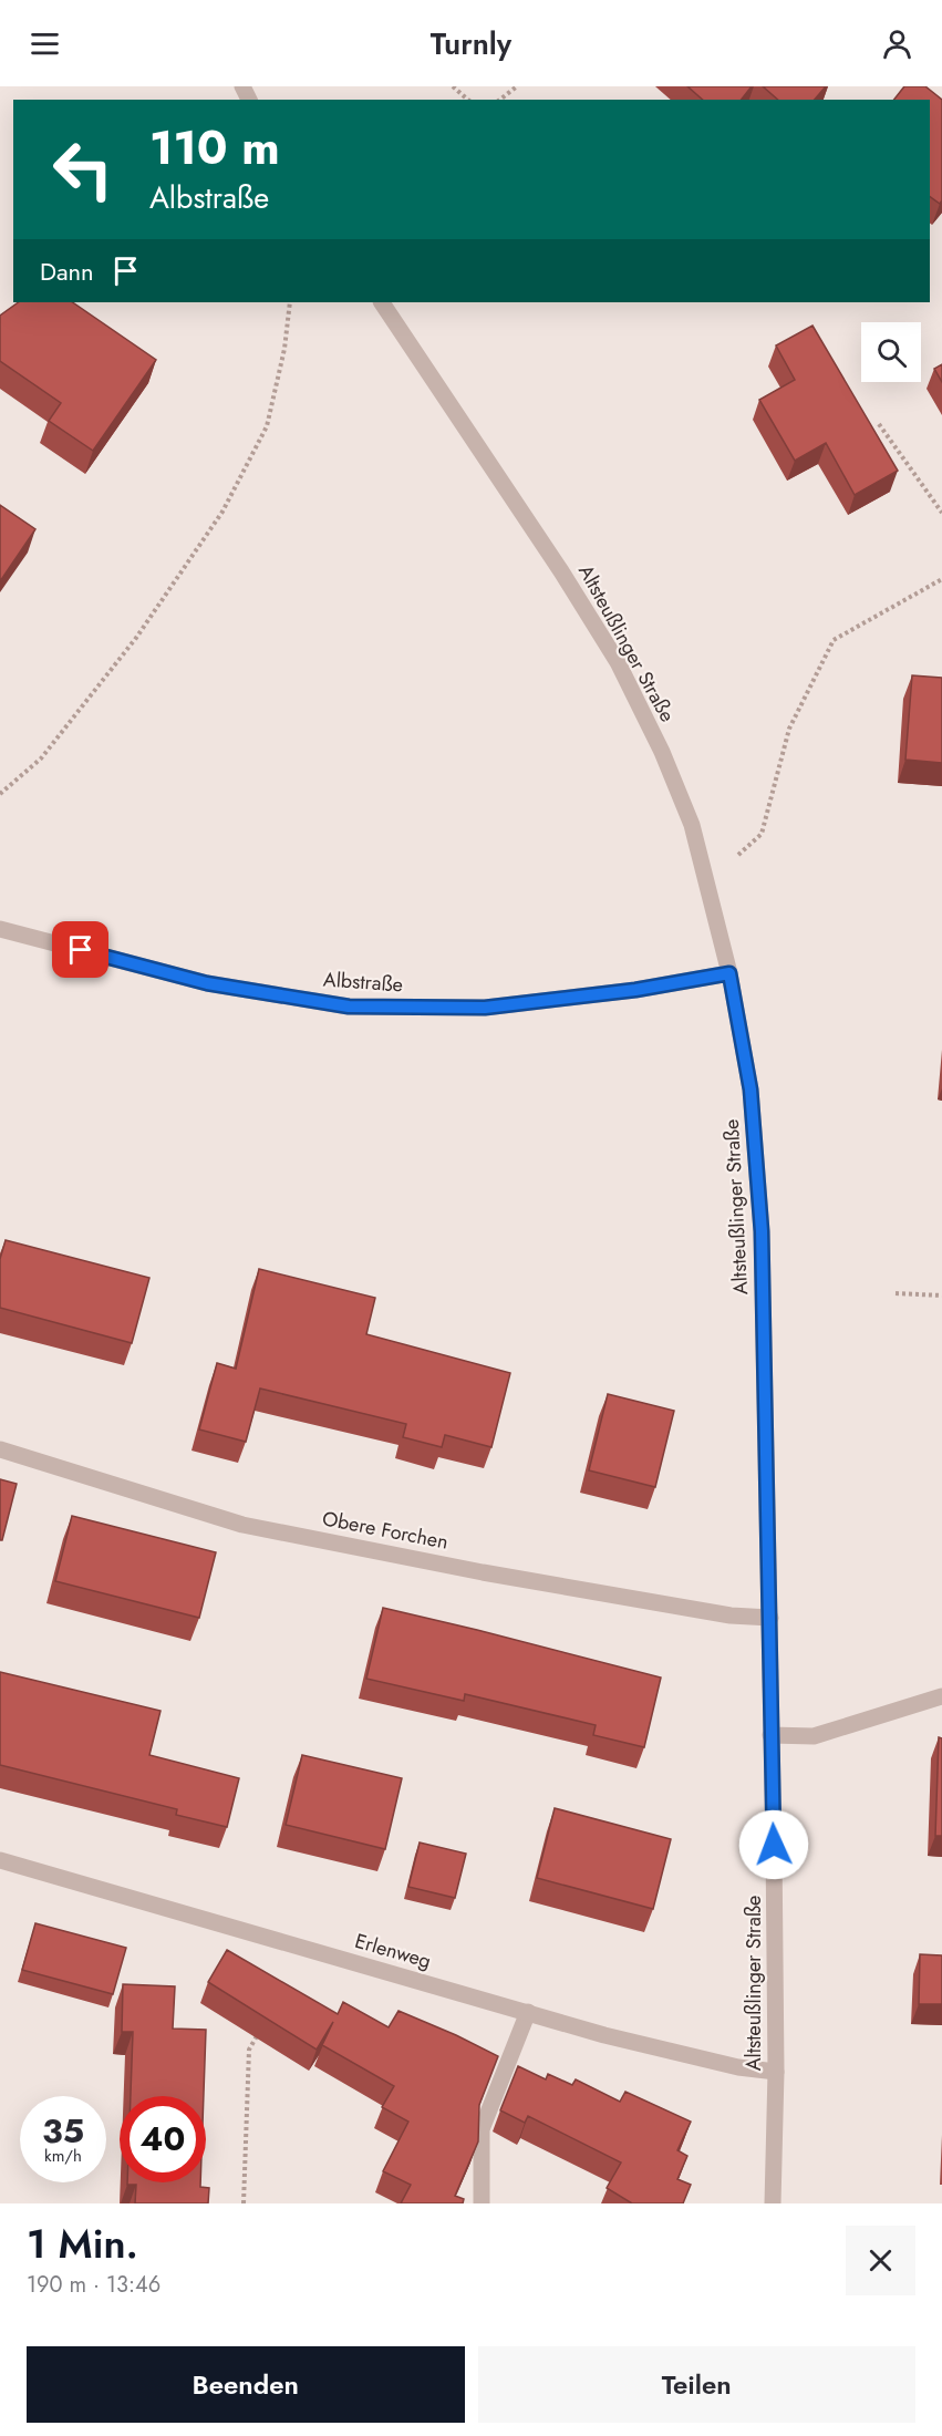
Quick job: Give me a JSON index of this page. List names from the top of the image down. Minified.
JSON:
{"streets":{"street":["Altsteußlinger Straße","Albstraße","Obere Forchen","Erlenweg"]},"crossings":[["Altsteußlinger Straße","Albstraße"],["Altsteußlinger Straße","Obere Forchen"],["Altsteußlinger Straße","Erlenweg"]],"page":{"header":"Turnly","turn":["110 m","Albstraße"],"then":"Dann","speed":"35 km/h","limit":"40","heading":["1 Min.","190 m · 13:46"],"buttons":["Beenden","Teilen"]}}
